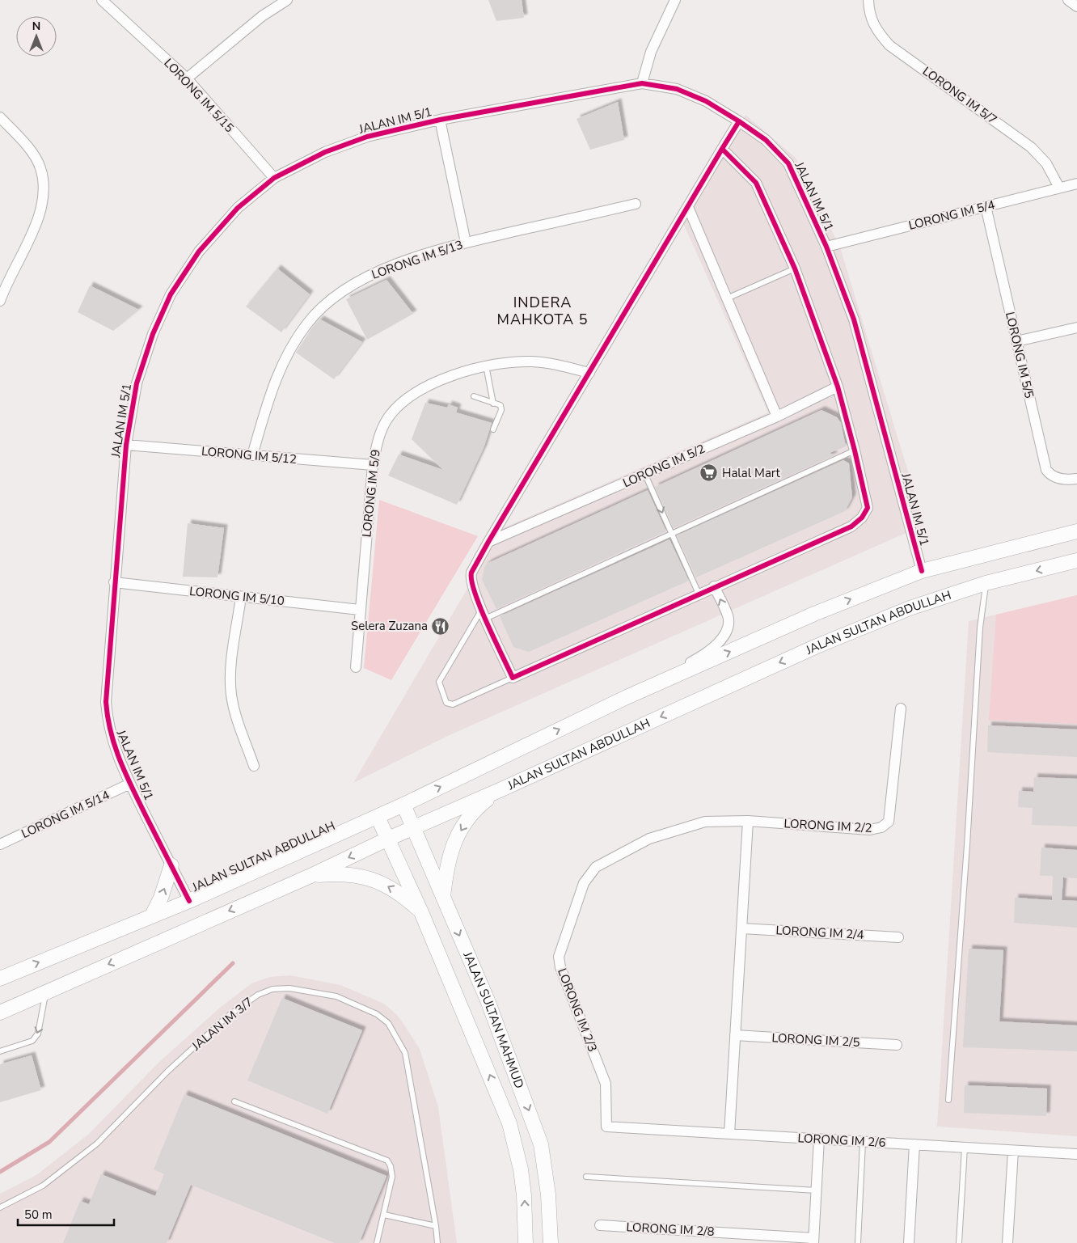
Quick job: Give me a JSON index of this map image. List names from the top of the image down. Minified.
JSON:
{"streets":{"main road":["JALAN SULTAN ABDULLAH","JALAN SULTAN MAHMUD"],"street":["LORONG IM 5/15","LORONG IM 5/7","JALAN IM 5/1","LORONG IM 5/4","LORONG IM 5/13","LORONG IM 5/5","LORONG IM 5/12","LORONG IM 5/2","LORONG IM 5/9","LORONG IM 5/10","LORONG IM 5/14","LORONG IM 2/2","LORONG IM 2/4","LORONG IM 2/3","LORONG IM 2/5","LORONG IM 2/6","LORONG IM 2/8"],"lane":["JALAN IM 3/7"]},"crossings":[["LORONG IM 5/15","JALAN IM 5/1"],["LORONG IM 5/7","LORONG IM 5/4"],["JALAN IM 5/1","LORONG IM 5/4"],["JALAN IM 5/1","LORONG IM 5/12"],["JALAN IM 5/1","LORONG IM 5/10"],["JALAN IM 5/1","JALAN SULTAN ABDULLAH"],["JALAN IM 5/1","LORONG IM 5/14"],["LORONG IM 5/4","LORONG IM 5/5"],["LORONG IM 5/13","LORONG IM 5/12"],["LORONG IM 5/12","LORONG IM 5/9"],["LORONG IM 5/9","LORONG IM 5/10"],["JALAN SULTAN ABDULLAH","JALAN SULTAN MAHMUD"],["LORONG IM 2/2","LORONG IM 2/3"],["LORONG IM 2/3","LORONG IM 2/6"]],"districts":["INDERA MAHKOTA 5"],"places":{"supermarket":["Halal Mart"],"restaurant":["Selera Zuzana"]},"scale_bar":"50 m","north":"top"}
